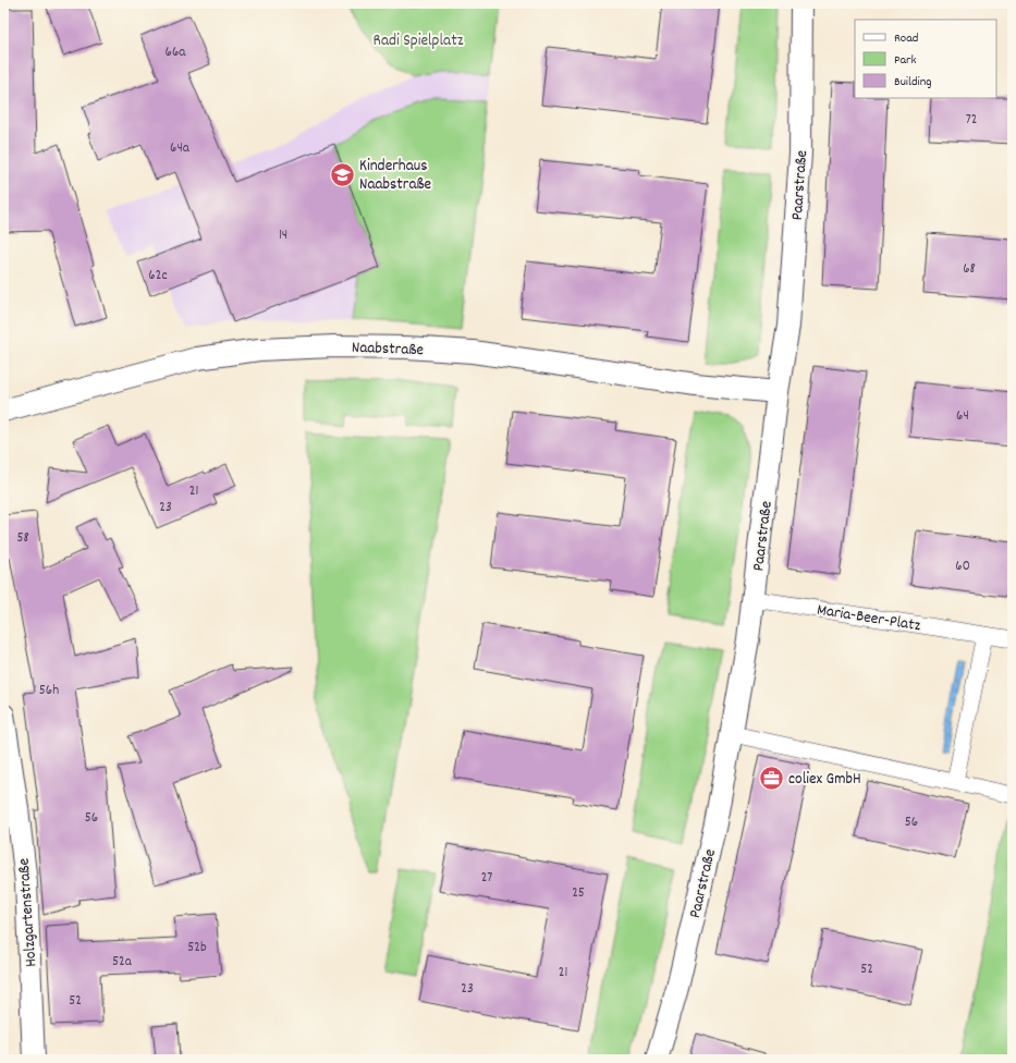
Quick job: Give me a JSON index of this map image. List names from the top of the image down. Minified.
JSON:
{"streets":{"street":["Paarstraße","Naabstraße","Maria-Beer-Platz","Holzgartenstraße"]},"crossings":[["Paarstraße","Naabstraße"],["Paarstraße","Maria-Beer-Platz"]],"parks":["Radi Spielplatz"],"places":{"school or university":["Kinderhaus Naabstraße"],"office":["coliex GmbH"]},"house_numbers":["66a","72","64a","14","68","62c","64","21","23","58","60","56h","56","56","27","25","52b","52a","52","21","23","52"],"legend":["Road","Park","Building"]}
